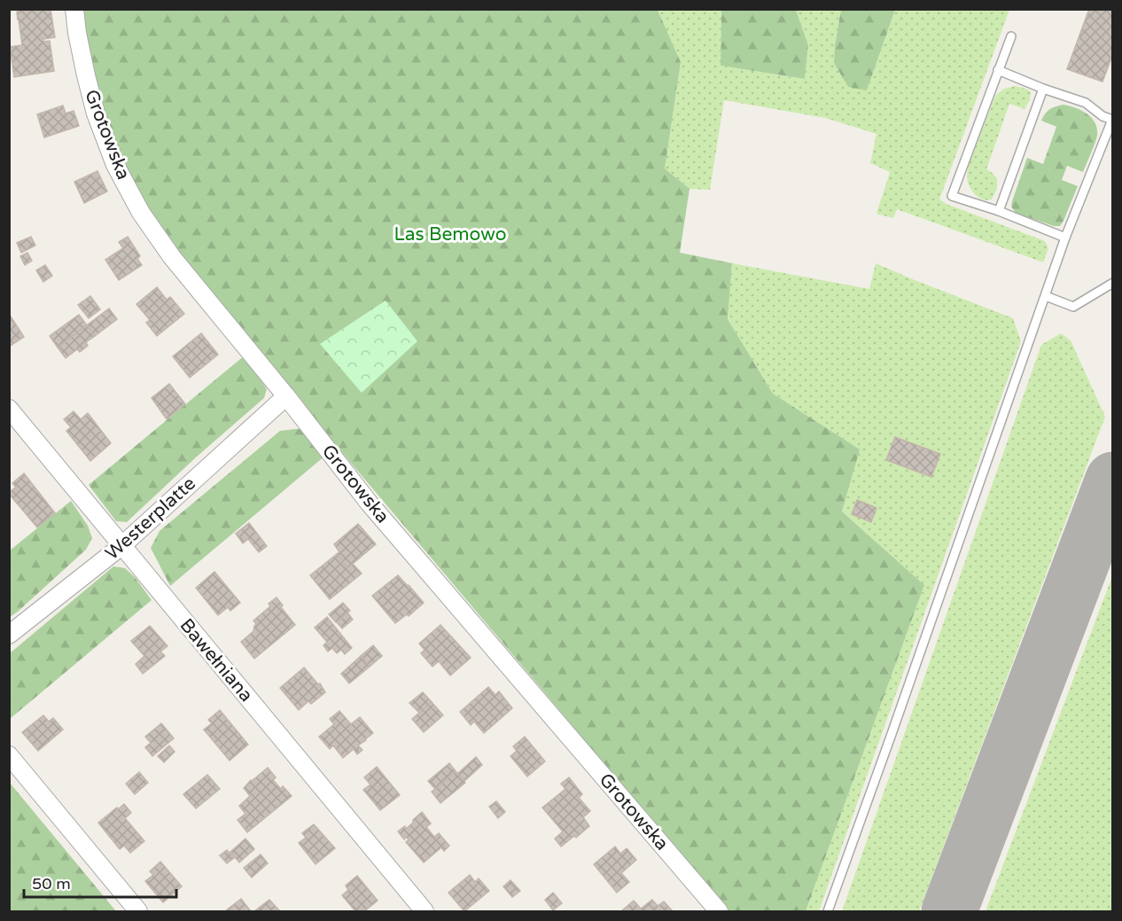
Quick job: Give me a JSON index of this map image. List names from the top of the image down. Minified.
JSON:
{"streets":{"street":["Grotowska","Westerplatte","Bawełniana"]},"crossings":[["Grotowska","Westerplatte"],["Westerplatte","Bawełniana"]],"parks":["Las Bemowo"],"scale_bar":"50 m"}
